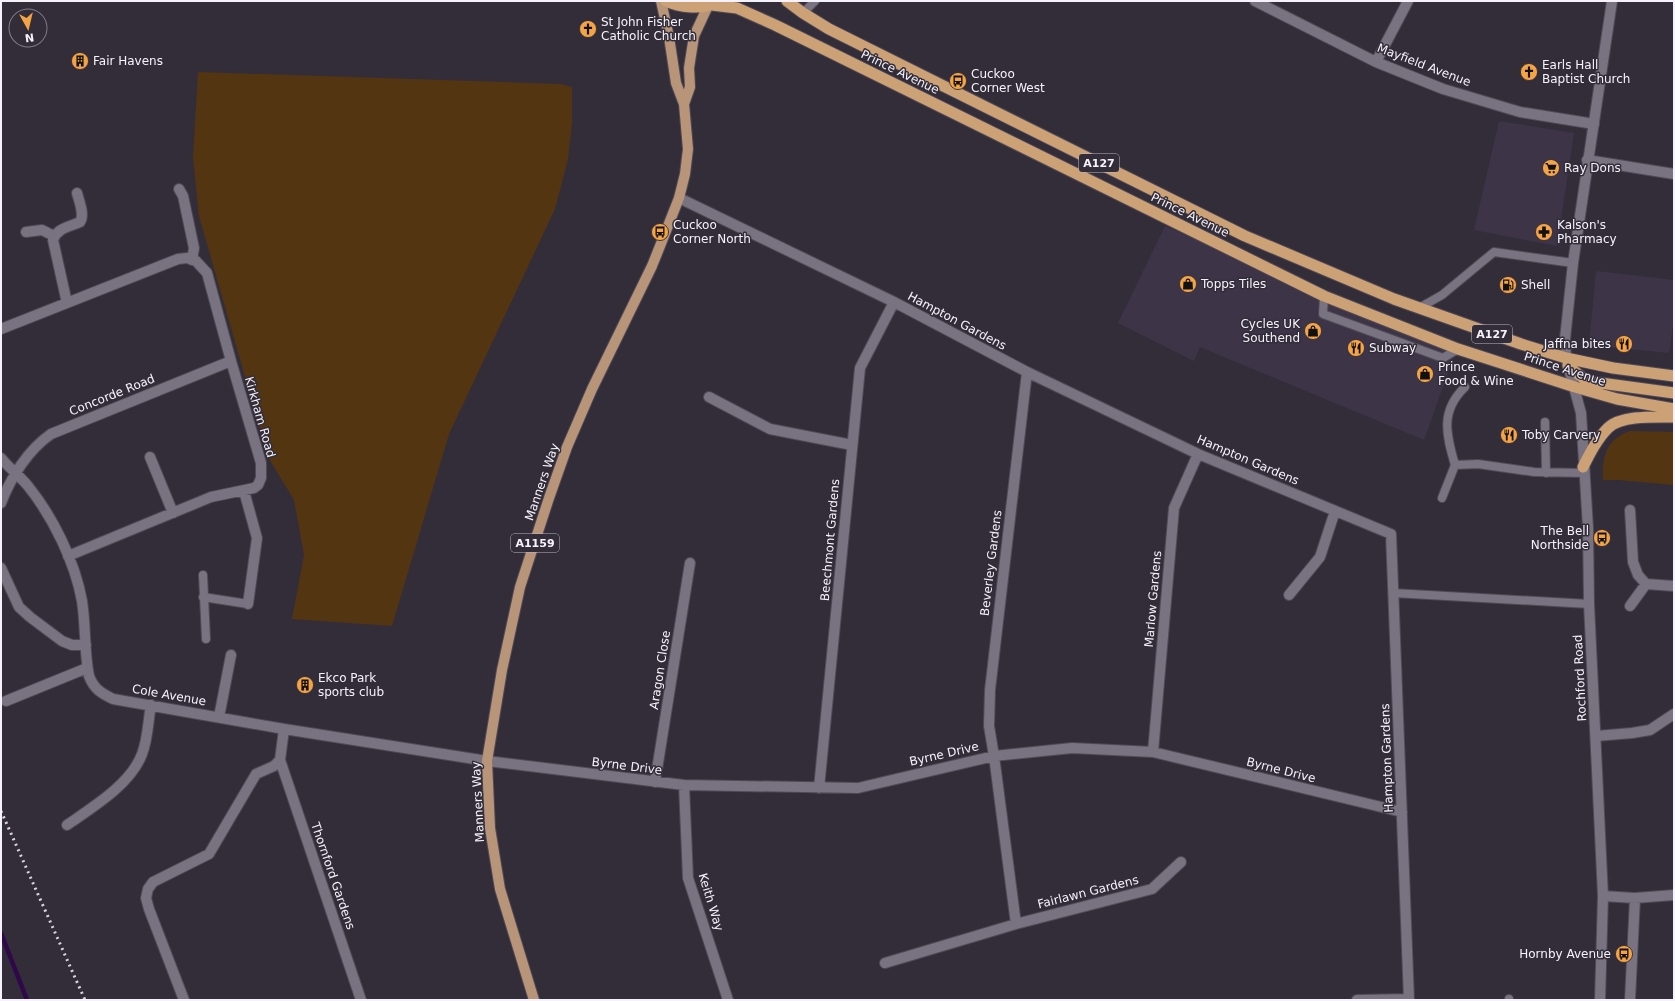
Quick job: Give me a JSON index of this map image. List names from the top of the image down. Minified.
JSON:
{"streets":{"highway":["Prince Avenue","A127"],"main road":["Manners Way","A1159"],"street":["Mayfield Avenue","Hampton Gardens","Concorde Road","Kirkham Road","Beechmont Gardens","Beverley Gardens","Marlow Gardens","Aragon Close","Rochford Road","Cole Avenue","Byrne Drive","Thornford Gardens","Fairlawn Gardens","Keith Way"]},"crossings":[["Mayfield Avenue","Rochford Road"],["Prince Avenue","A127"],["Prince Avenue","Manners Way"],["Prince Avenue","Rochford Road"],["A127","Rochford Road"],["Hampton Gardens","Manners Way"],["Hampton Gardens","Beechmont Gardens"],["Hampton Gardens","Beverley Gardens"],["Hampton Gardens","Marlow Gardens"],["Hampton Gardens","Byrne Drive"],["Concorde Road","Kirkham Road"],["Concorde Road","Cole Avenue"],["Kirkham Road","Cole Avenue"],["Manners Way","Byrne Drive"],["Beechmont Gardens","Byrne Drive"],["Beverley Gardens","Byrne Drive"],["Marlow Gardens","Byrne Drive"],["Aragon Close","Byrne Drive"],["Cole Avenue","Thornford Gardens"],["Byrne Drive","Keith Way"]],"places":{"church":["St John Fisher Catholic Church","Earls Hall Baptist Church"],"building":["Fair Havens","Ekco Park sports club"],"bus stop":["Cuckoo Corner West","Cuckoo Corner North","The Bell Northside","Hornby Avenue"],"supermarket":["Ray Dons"],"pharmacy":["Kalson's Pharmacy"],"shop":["Topps Tiles","Cycles UK Southend","Prince Food & Wine"],"fuel station":["Shell"],"restaurant":["Jaffna bites","Subway","Toby Carvery"]},"north":"bottom"}
